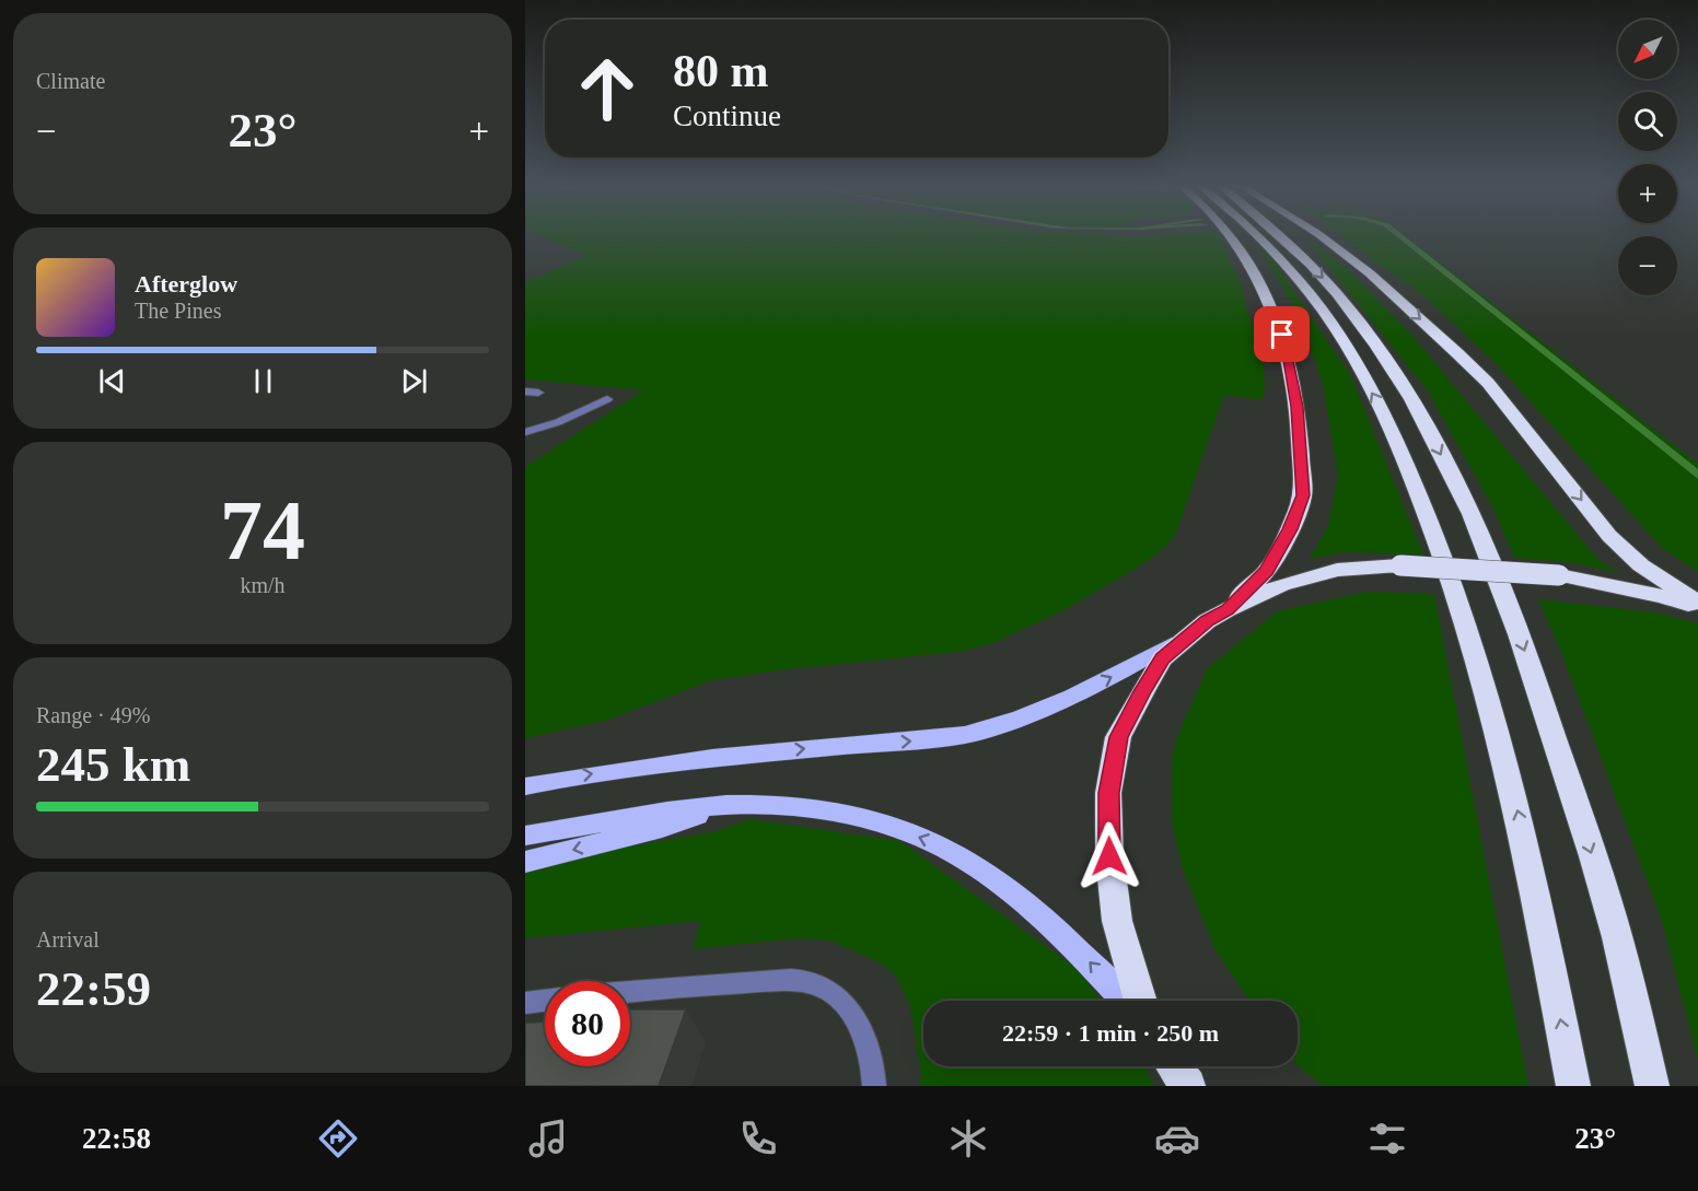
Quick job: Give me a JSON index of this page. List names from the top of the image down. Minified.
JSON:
{"north":"bottom left","page":{"tile":["Climate",["74","km/h"],["Range · 49%","245 km"],["Arrival","22:59"]],"map_buttons":["+","−"],"turn":["80 m","Continue"],"heat":["−","23°","+"],"song":["Afterglow","The Pines"],"limit":"80","trip":"22:59 · 1 min · 250 m","tabs":["22:58","23°"]}}
